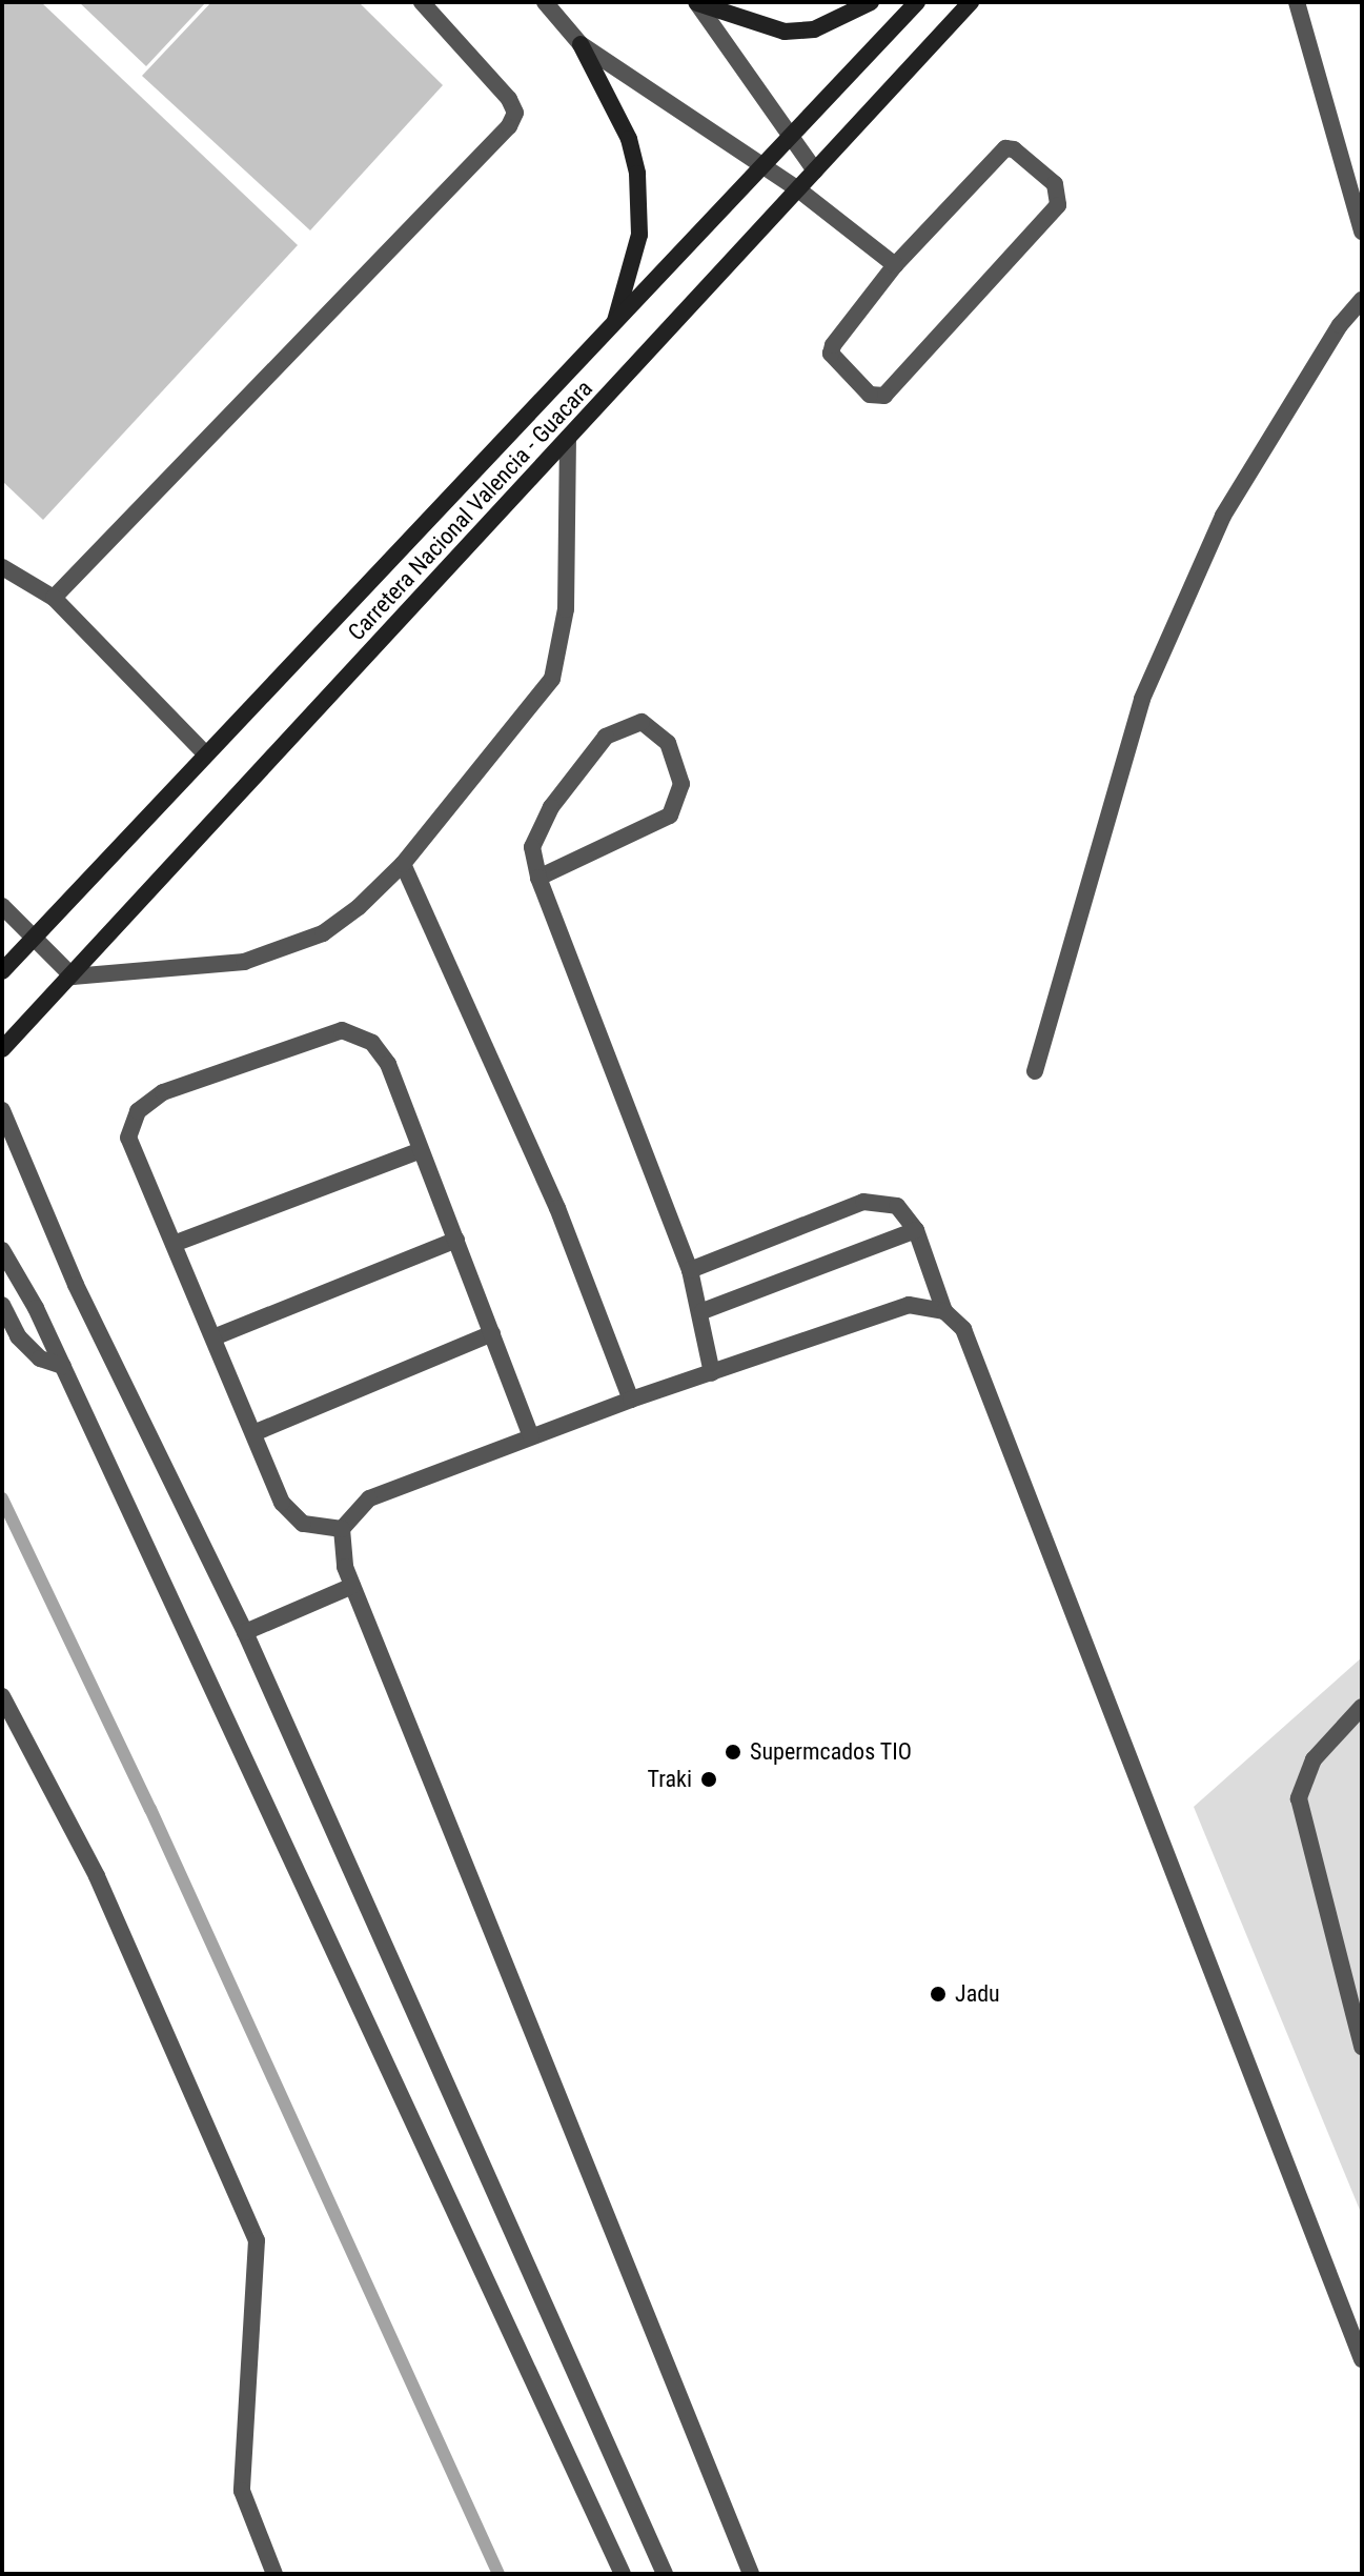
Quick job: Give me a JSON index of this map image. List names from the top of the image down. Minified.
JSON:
{"streets":{"main road":["Carretera Nacional Valencia - Guacara"]},"places":["Supermcados TIO","Traki","Jadu"]}
